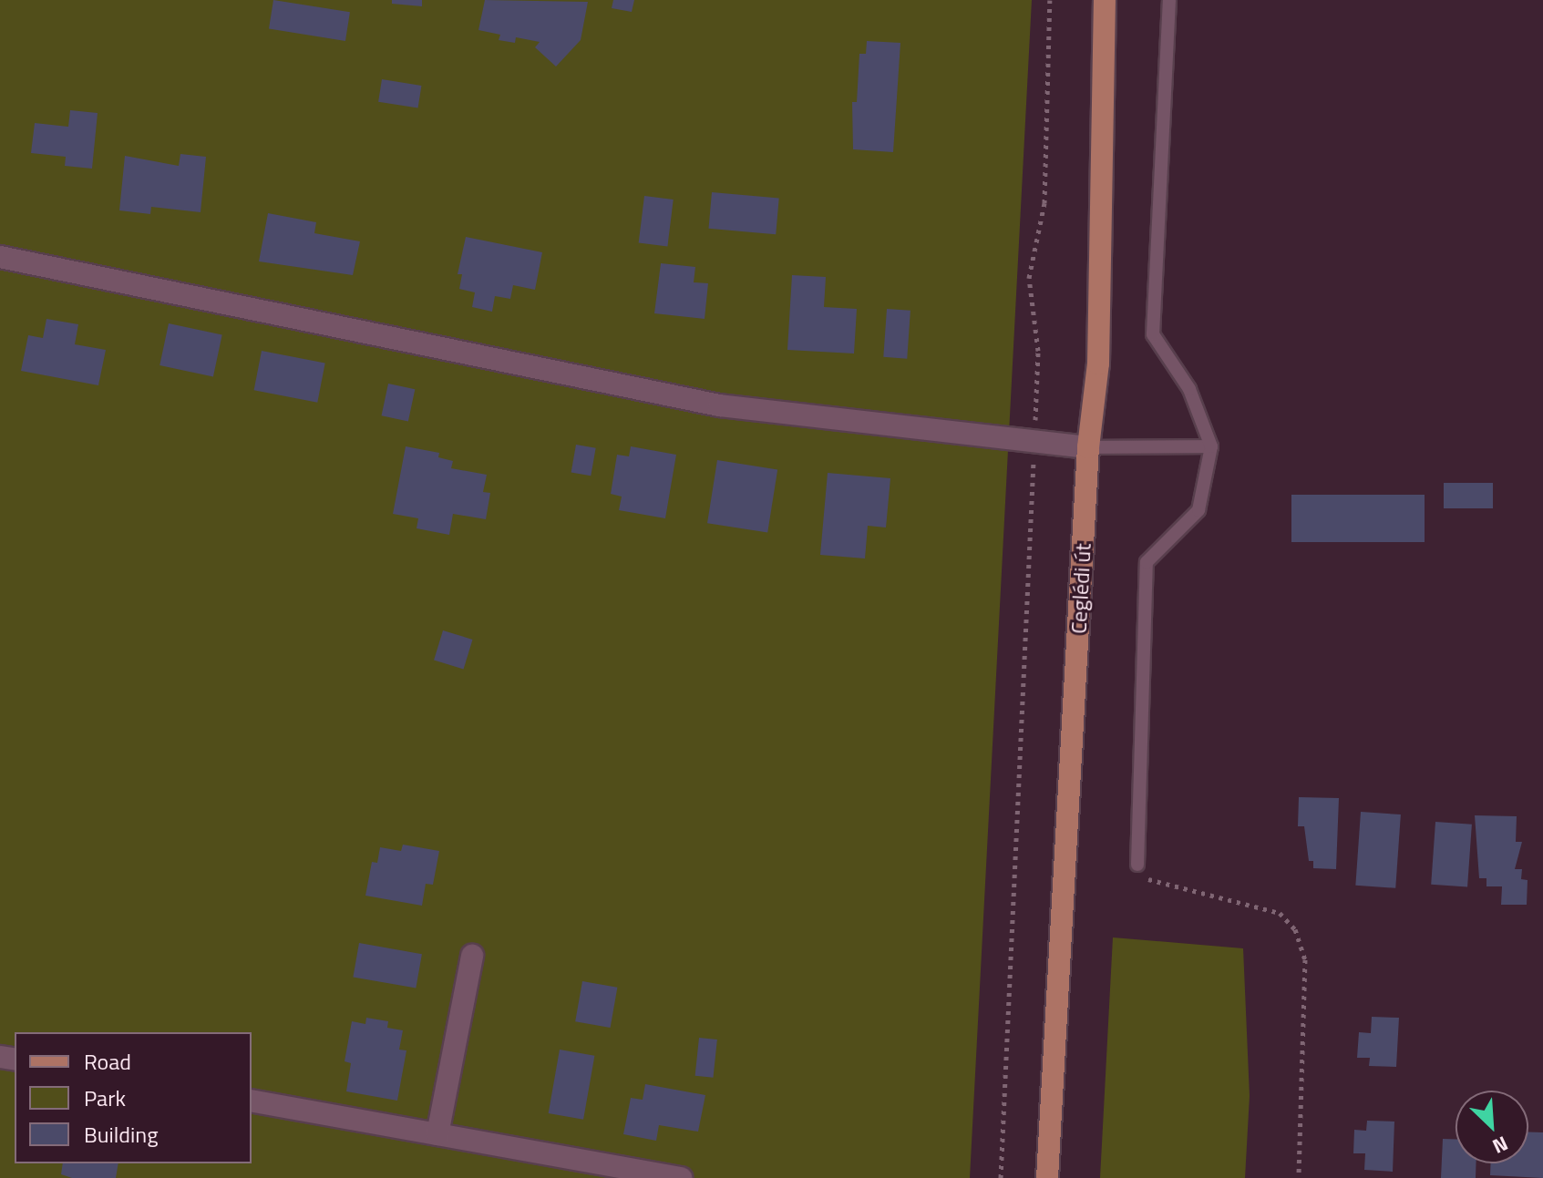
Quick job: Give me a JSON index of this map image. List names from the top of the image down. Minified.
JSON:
{"streets":{"main road":["Ceglédi út"]},"legend":["Road","Park","Building"],"north":"bottom right"}
